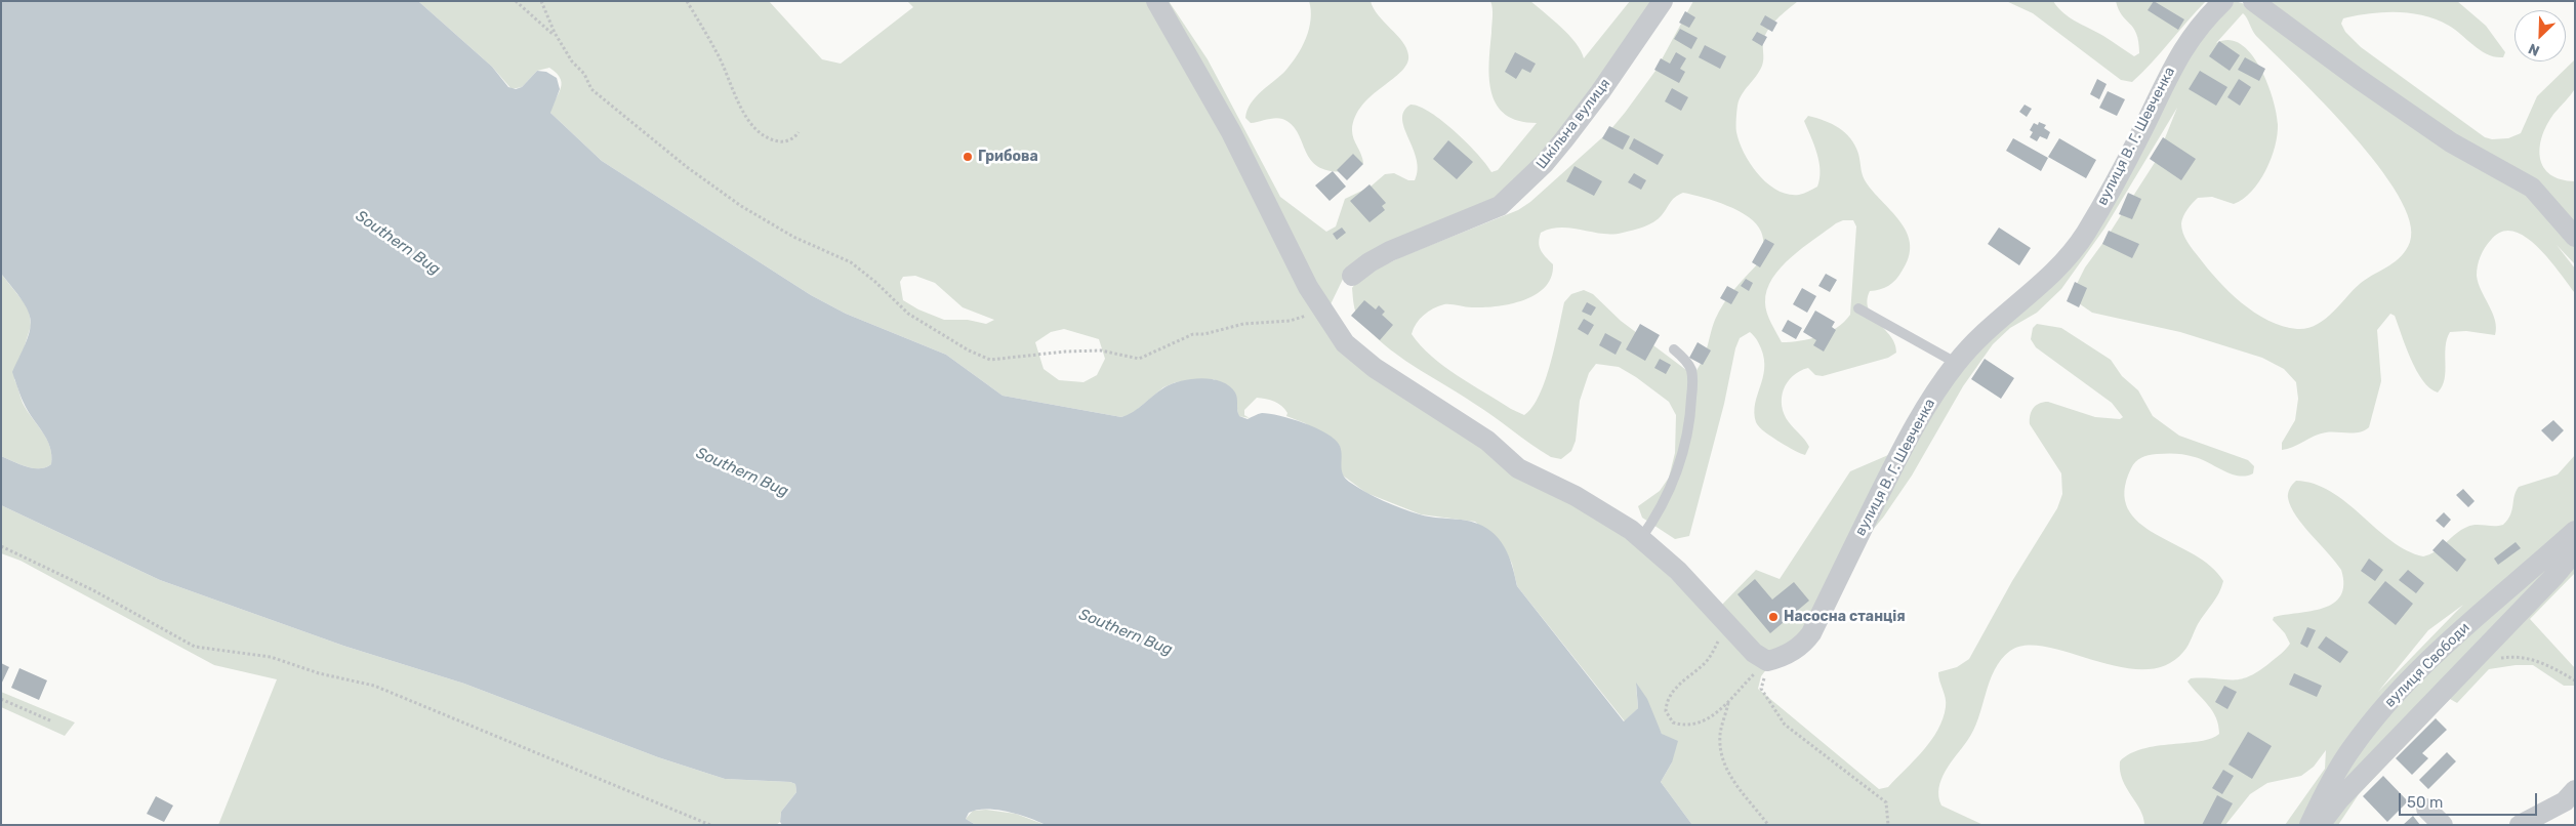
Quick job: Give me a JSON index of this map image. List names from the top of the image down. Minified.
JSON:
{"streets":{"street":["Шкільна вулиця","вулиця В. Г. Шевченка","вулиця Свободи"]},"water":["Southern Bug"],"places":["Грибова","Насосна станція"],"scale_bar":"50 m","north":"bottom left"}
